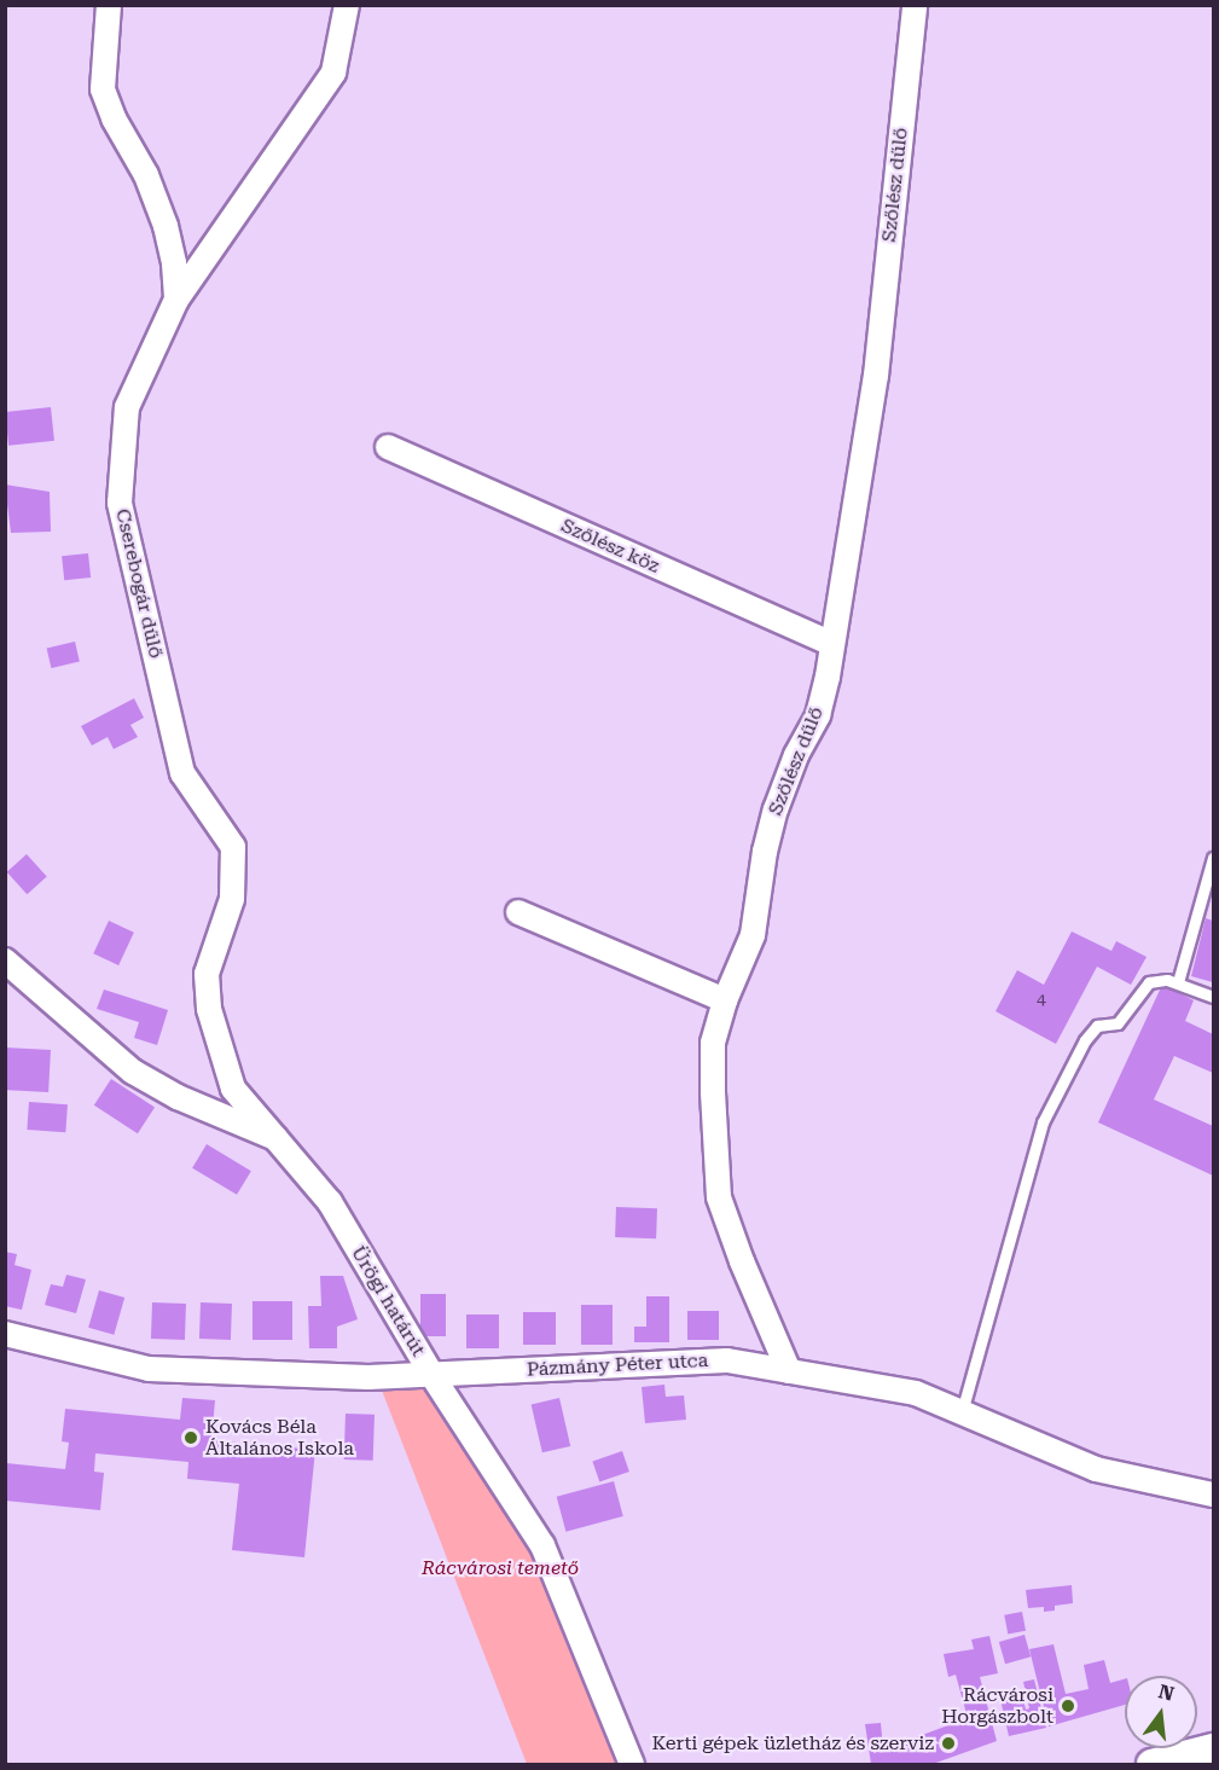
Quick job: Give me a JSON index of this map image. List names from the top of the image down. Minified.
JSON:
{"streets":{"street":["Szőlész dűlő","Szőlész köz","Cserebogár dűlő","Ürögi határút","Pázmány Péter utca"]},"crossings":[["Szőlész dűlő","Szőlész köz"],["Szőlész dűlő","Pázmány Péter utca"],["Cserebogár dűlő","Ürögi határút"],["Ürögi határút","Pázmány Péter utca"]],"parks":["Rácvárosi temető"],"places":["Kovács Béla Általános Iskola","Rácvárosi Horgászbolt","Kerti gépek üzletház és szerviz"],"house_numbers":["4"],"north":"top"}
